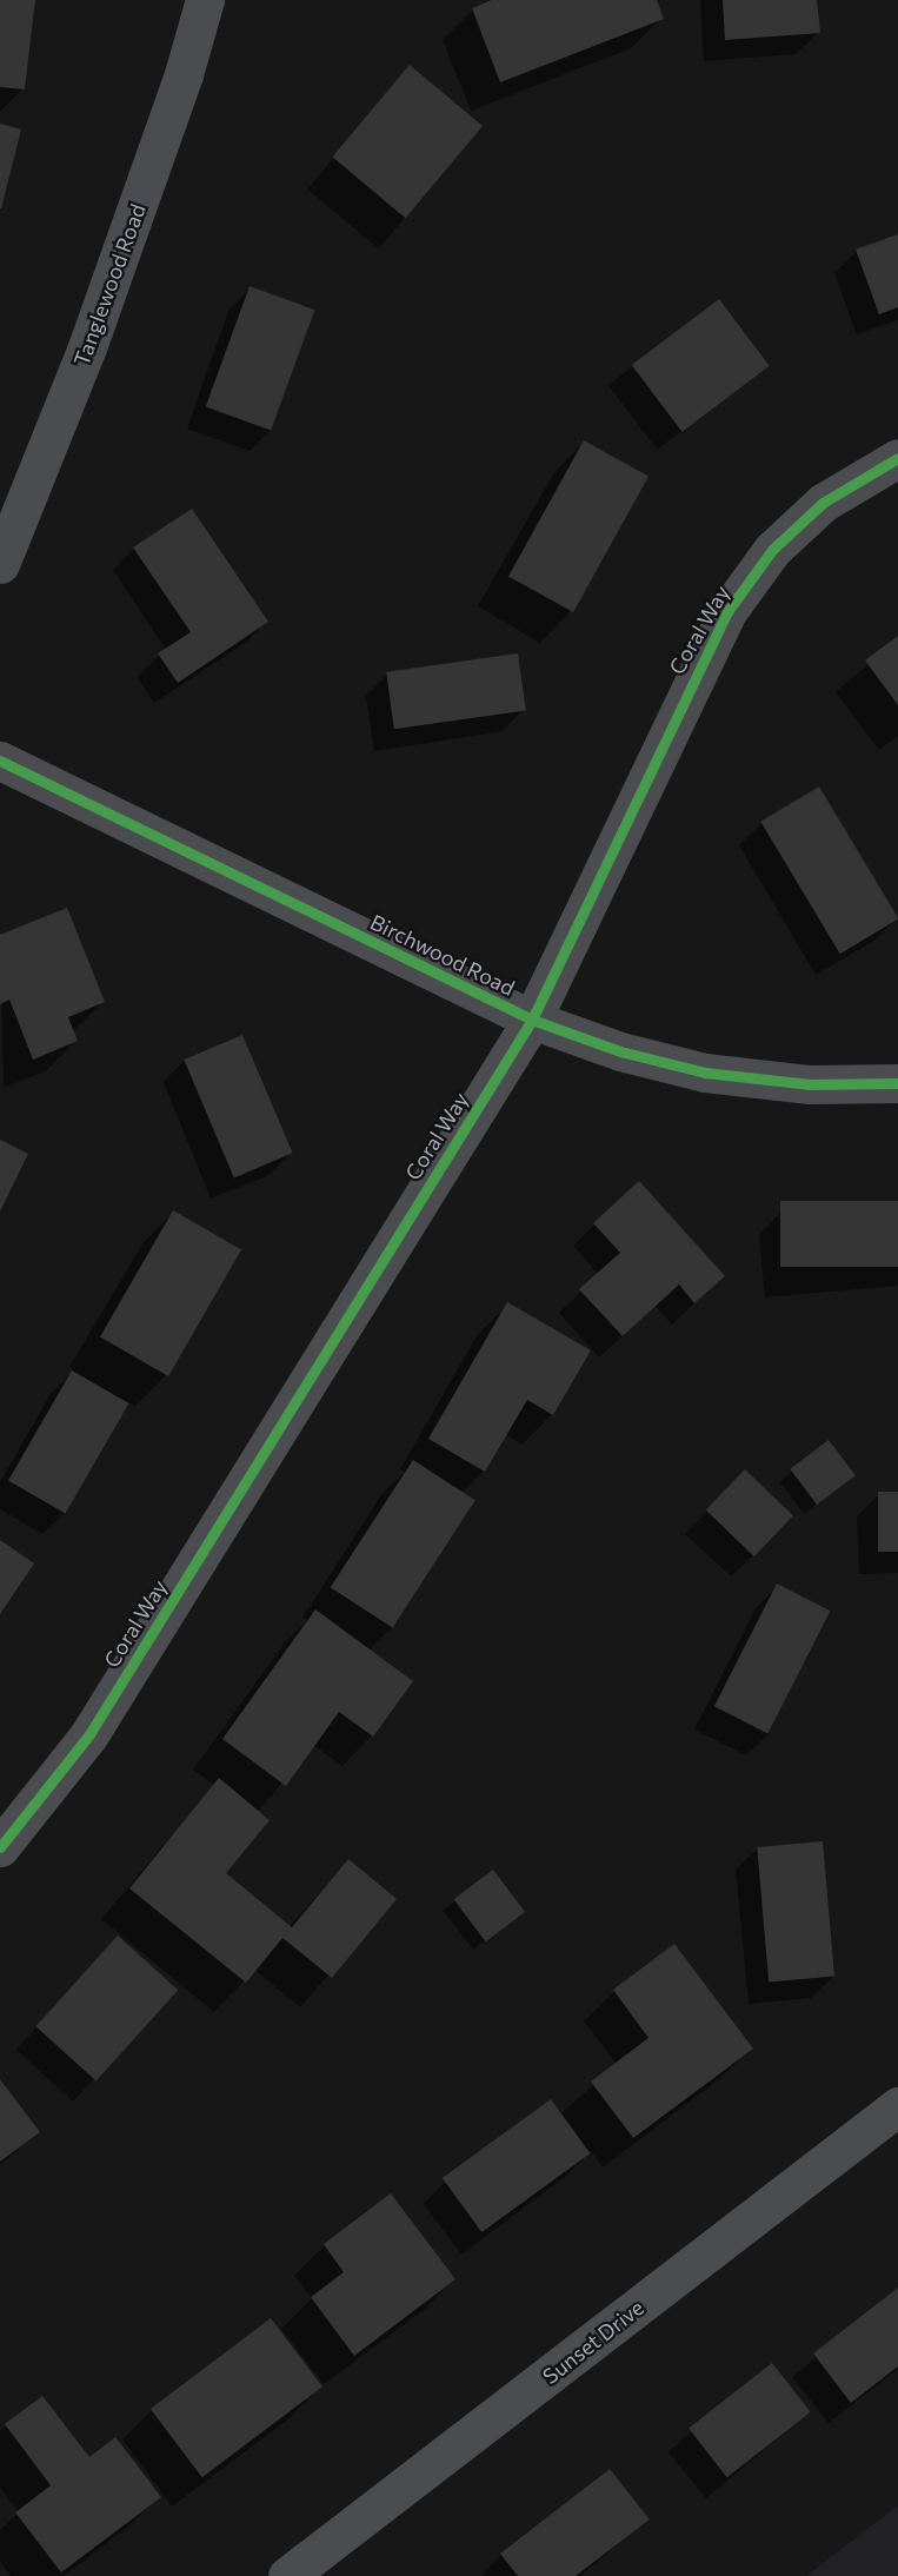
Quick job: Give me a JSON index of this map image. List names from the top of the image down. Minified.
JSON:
{"streets":{"street":["Tanglewood Road","Coral Way","Birchwood Road","Sunset Drive"]},"crossings":[["Coral Way","Birchwood Road"]]}
